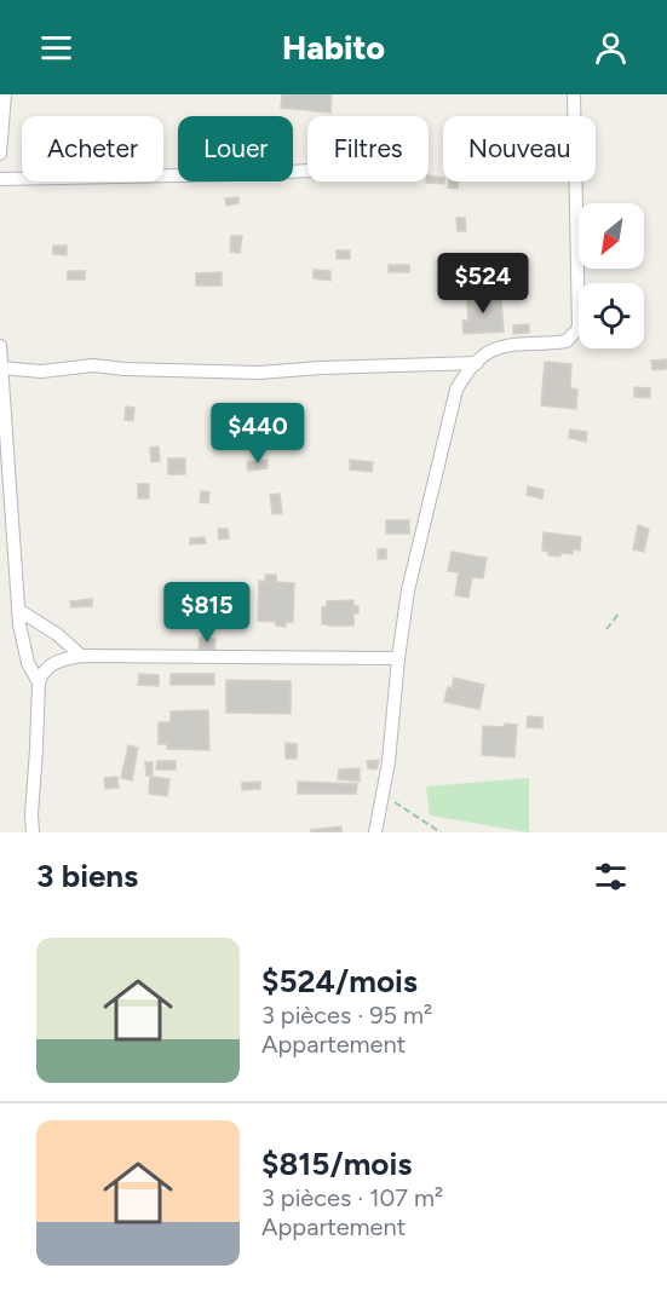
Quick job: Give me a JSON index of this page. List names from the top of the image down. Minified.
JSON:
{"north":"bottom left","page":{"header":"Habito","chip":["Acheter","Louer","Filtres","Nouveau"],"price":["$524","$440","$815"],"heading":"3 biens","list":[{"name":"$524/mois","note":"3 pièces · 95 m² · Appartement"},{"name":"$815/mois","note":"3 pièces · 107 m² · Appartement"}]}}
